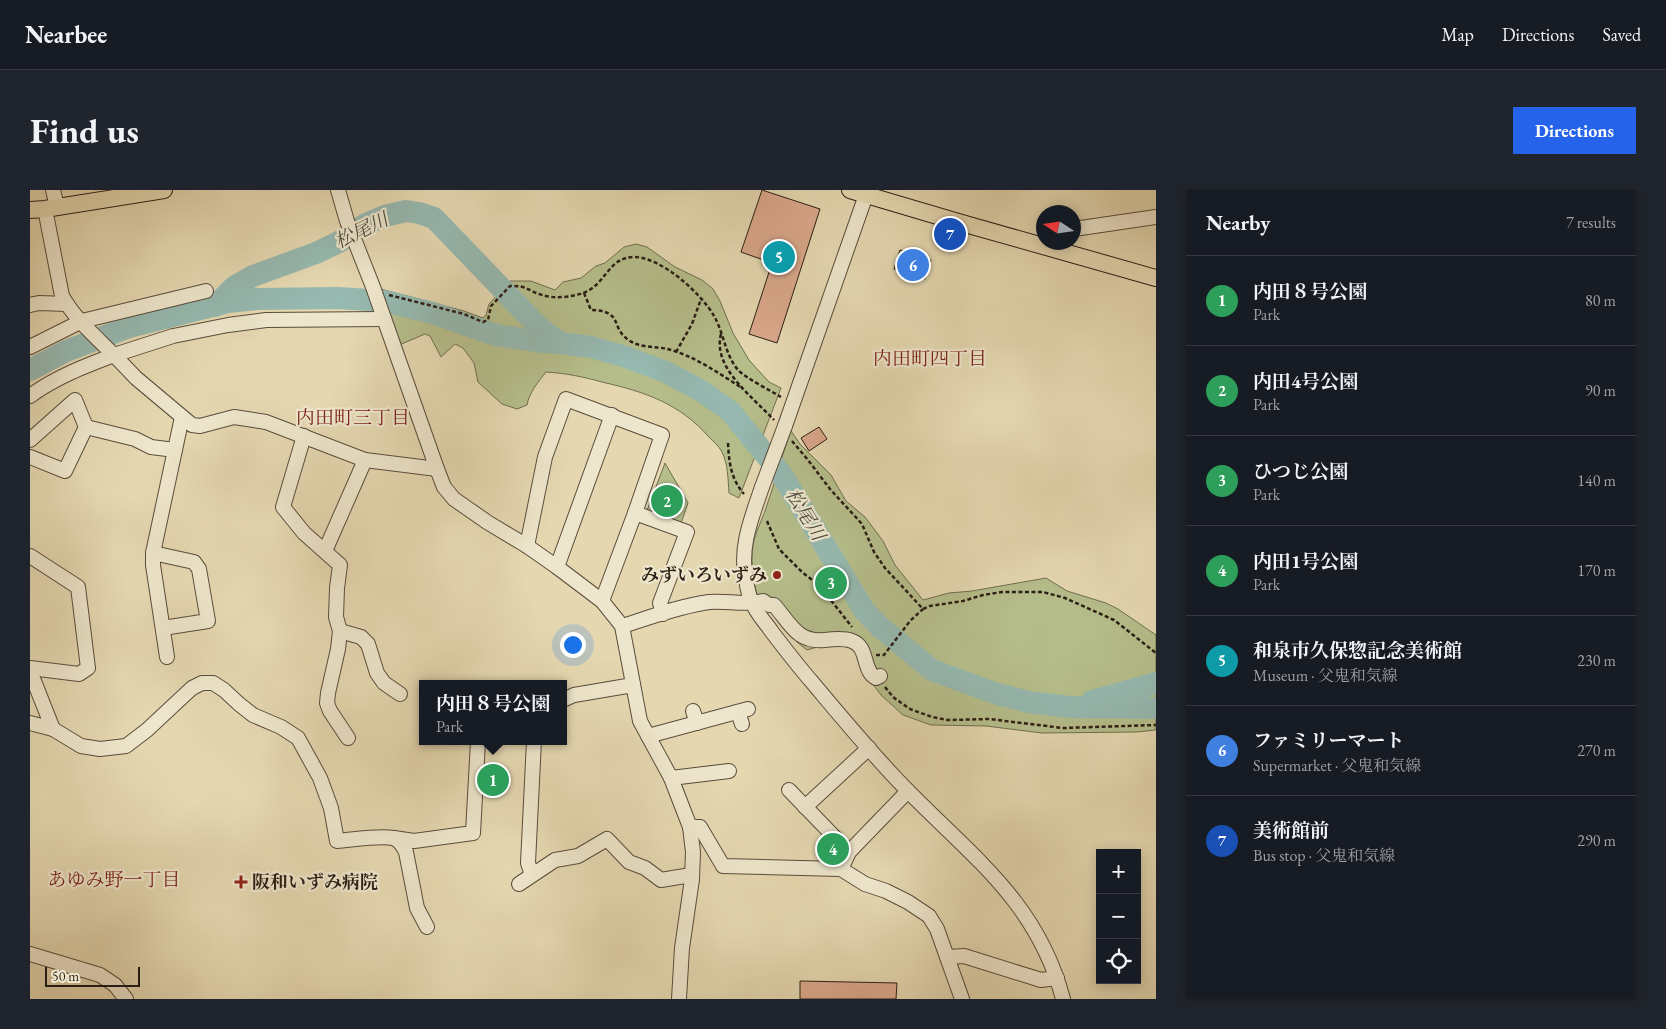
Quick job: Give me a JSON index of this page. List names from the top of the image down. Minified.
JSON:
{"districts":["内田町四丁目","内田町三丁目","あゆみ野一丁目"],"water":["松尾川"],"places":{"other":["みずいろいずみ"],"health":["阪和いずみ病院"]},"scale_bar":"50 m","north":"left","page":{"header":"Nearbee","nav":["Map","Directions","Saved"],"buttons":"Directions","title":"Find us","heading":["Nearby","7 results"],"pins":["7","5","6","2","3","1","4"],"list":[{"mark":"1","name":"内田８号公園","note":"Park","value":"80 m"},{"mark":"2","name":"内田4号公園","note":"Park","value":"90 m"},{"mark":"3","name":"ひつじ公園","note":"Park","value":"140 m"},{"mark":"4","name":"内田1号公園","note":"Park","value":"170 m"},{"mark":"5","name":"和泉市久保惣記念美術館","note":"Museum · 父鬼和気線","value":"230 m"},{"mark":"6","name":"ファミリーマート","note":"Supermarket · 父鬼和気線","value":"270 m"},{"mark":"7","name":"美術館前","note":"Bus stop · 父鬼和気線","value":"290 m"}],"popup":["内田８号公園","Park"],"map_buttons":["+","−"],"scale":"50 m"}}
